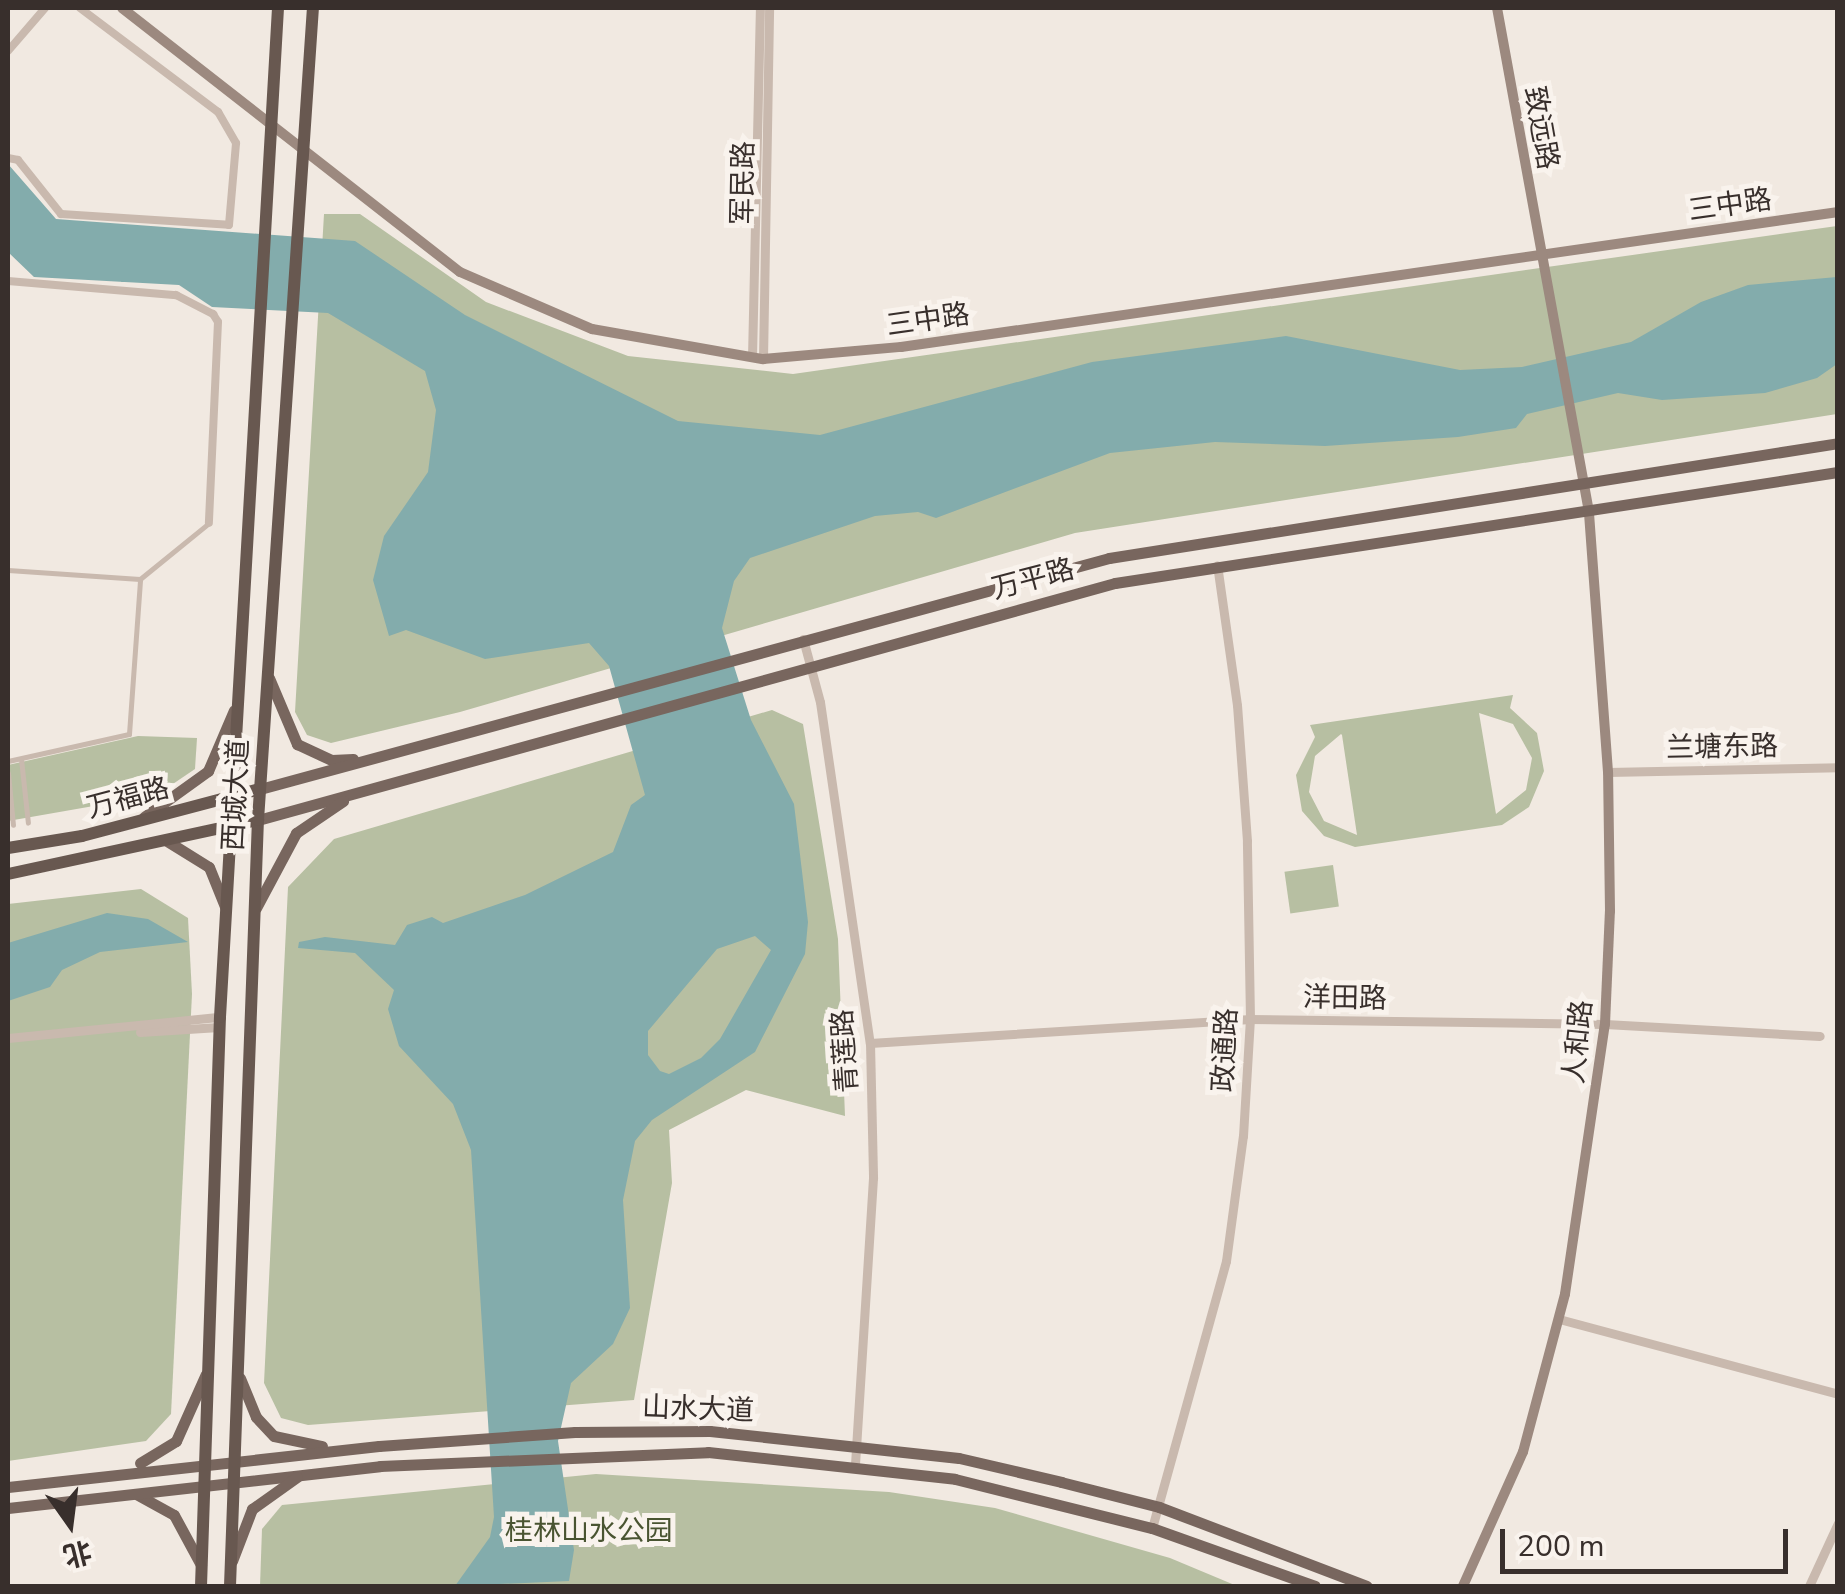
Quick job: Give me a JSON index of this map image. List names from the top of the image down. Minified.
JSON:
{"streets":{"highway":["西城大道","万福路"],"main road":["致远路","三中路","万平路","人和路","山水大道"],"street":["军民路","兰塘东路","洋田路","政通路","青莲路"]},"crossings":[["致远路","三中路"],["致远路","万平路"],["致远路","人和路"],["军民路","三中路"],["三中路","西城大道"],["万平路","西城大道"],["万平路","万福路"],["万平路","人和路"],["万平路","政通路"],["万平路","青莲路"],["兰塘东路","人和路"],["西城大道","万福路"],["西城大道","山水大道"],["洋田路","人和路"],["洋田路","政通路"],["洋田路","青莲路"],["政通路","山水大道"],["青莲路","山水大道"]],"parks":["桂林山水公园"],"scale_bar":"200 m","north":"bottom"}
